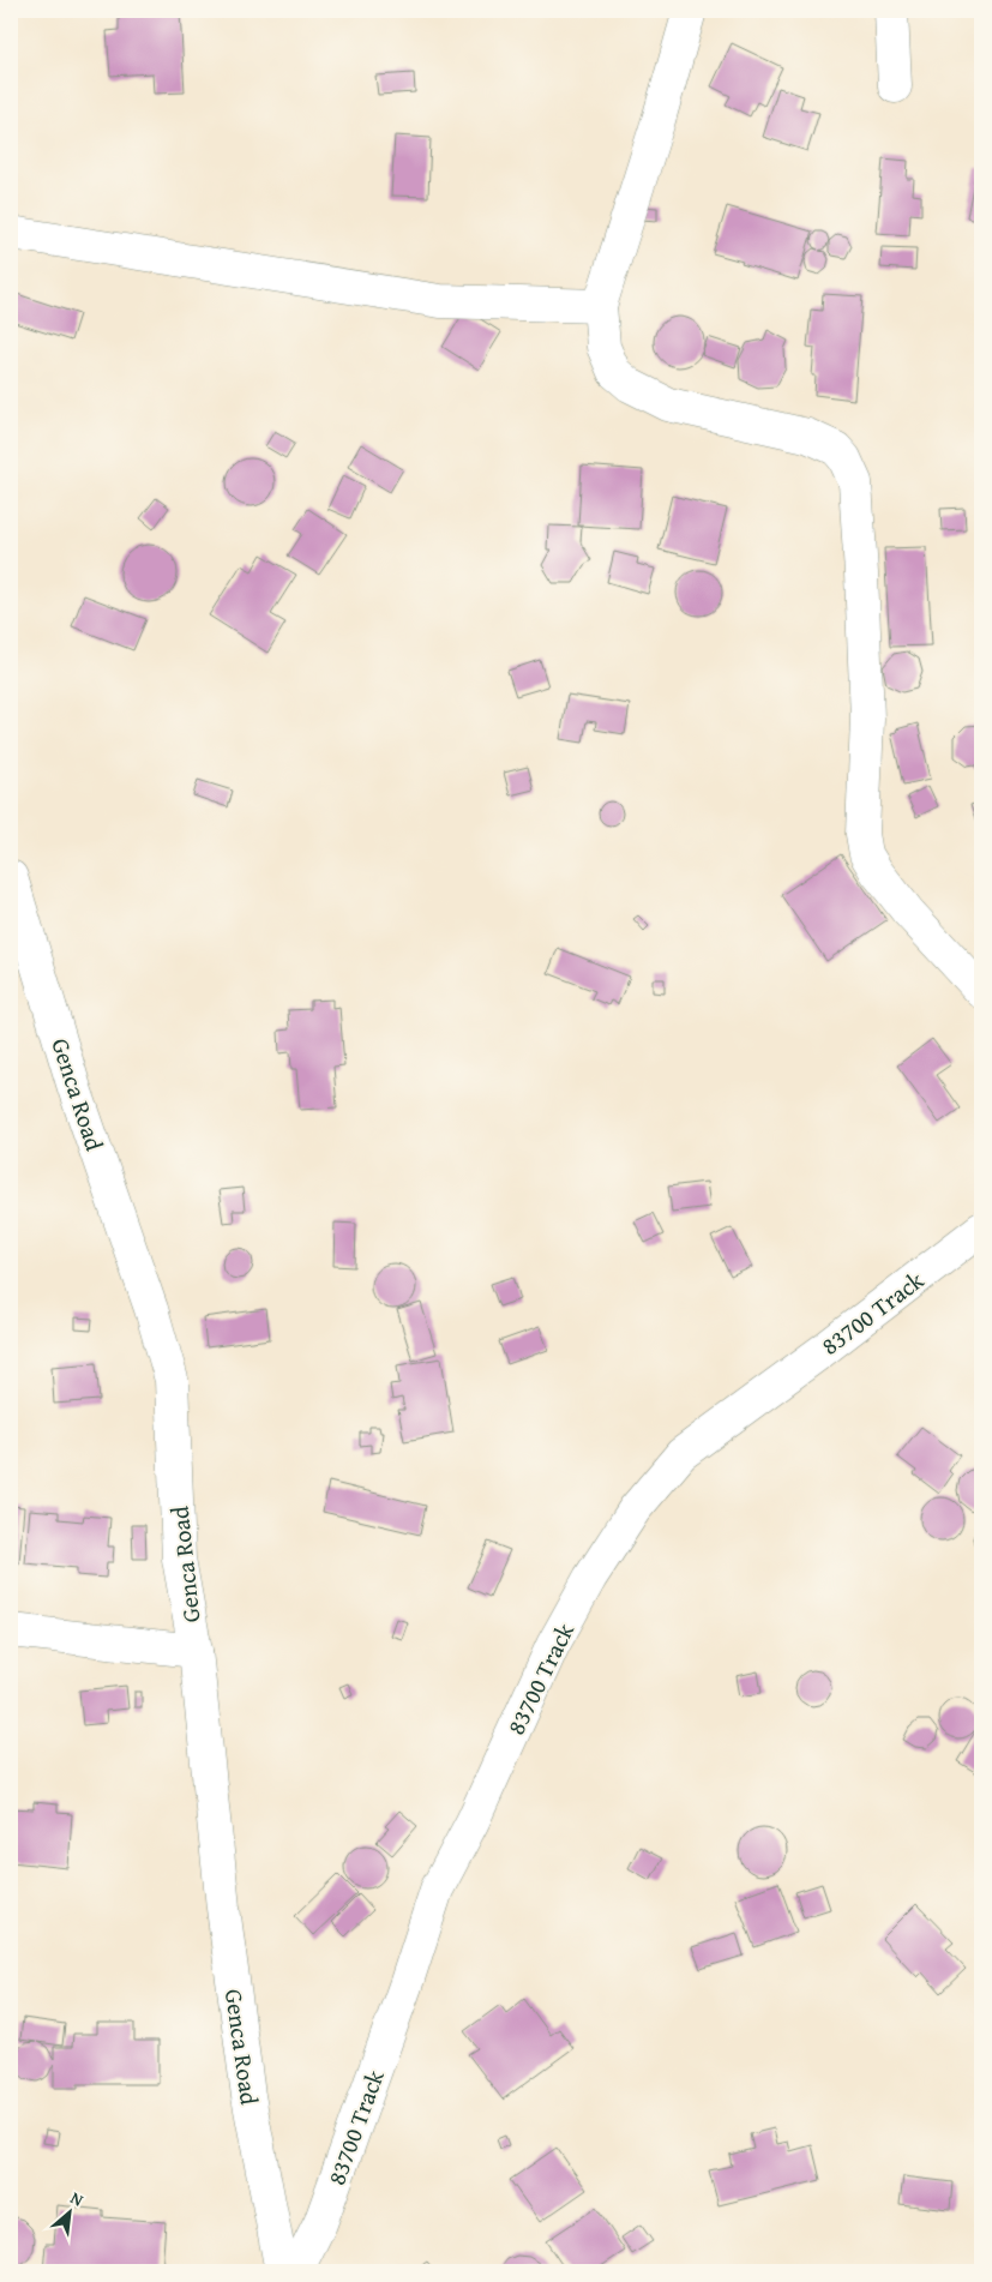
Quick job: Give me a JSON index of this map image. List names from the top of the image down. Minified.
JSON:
{"streets":{"street":["Genca Road","83700 Track"]},"north":"top right"}
